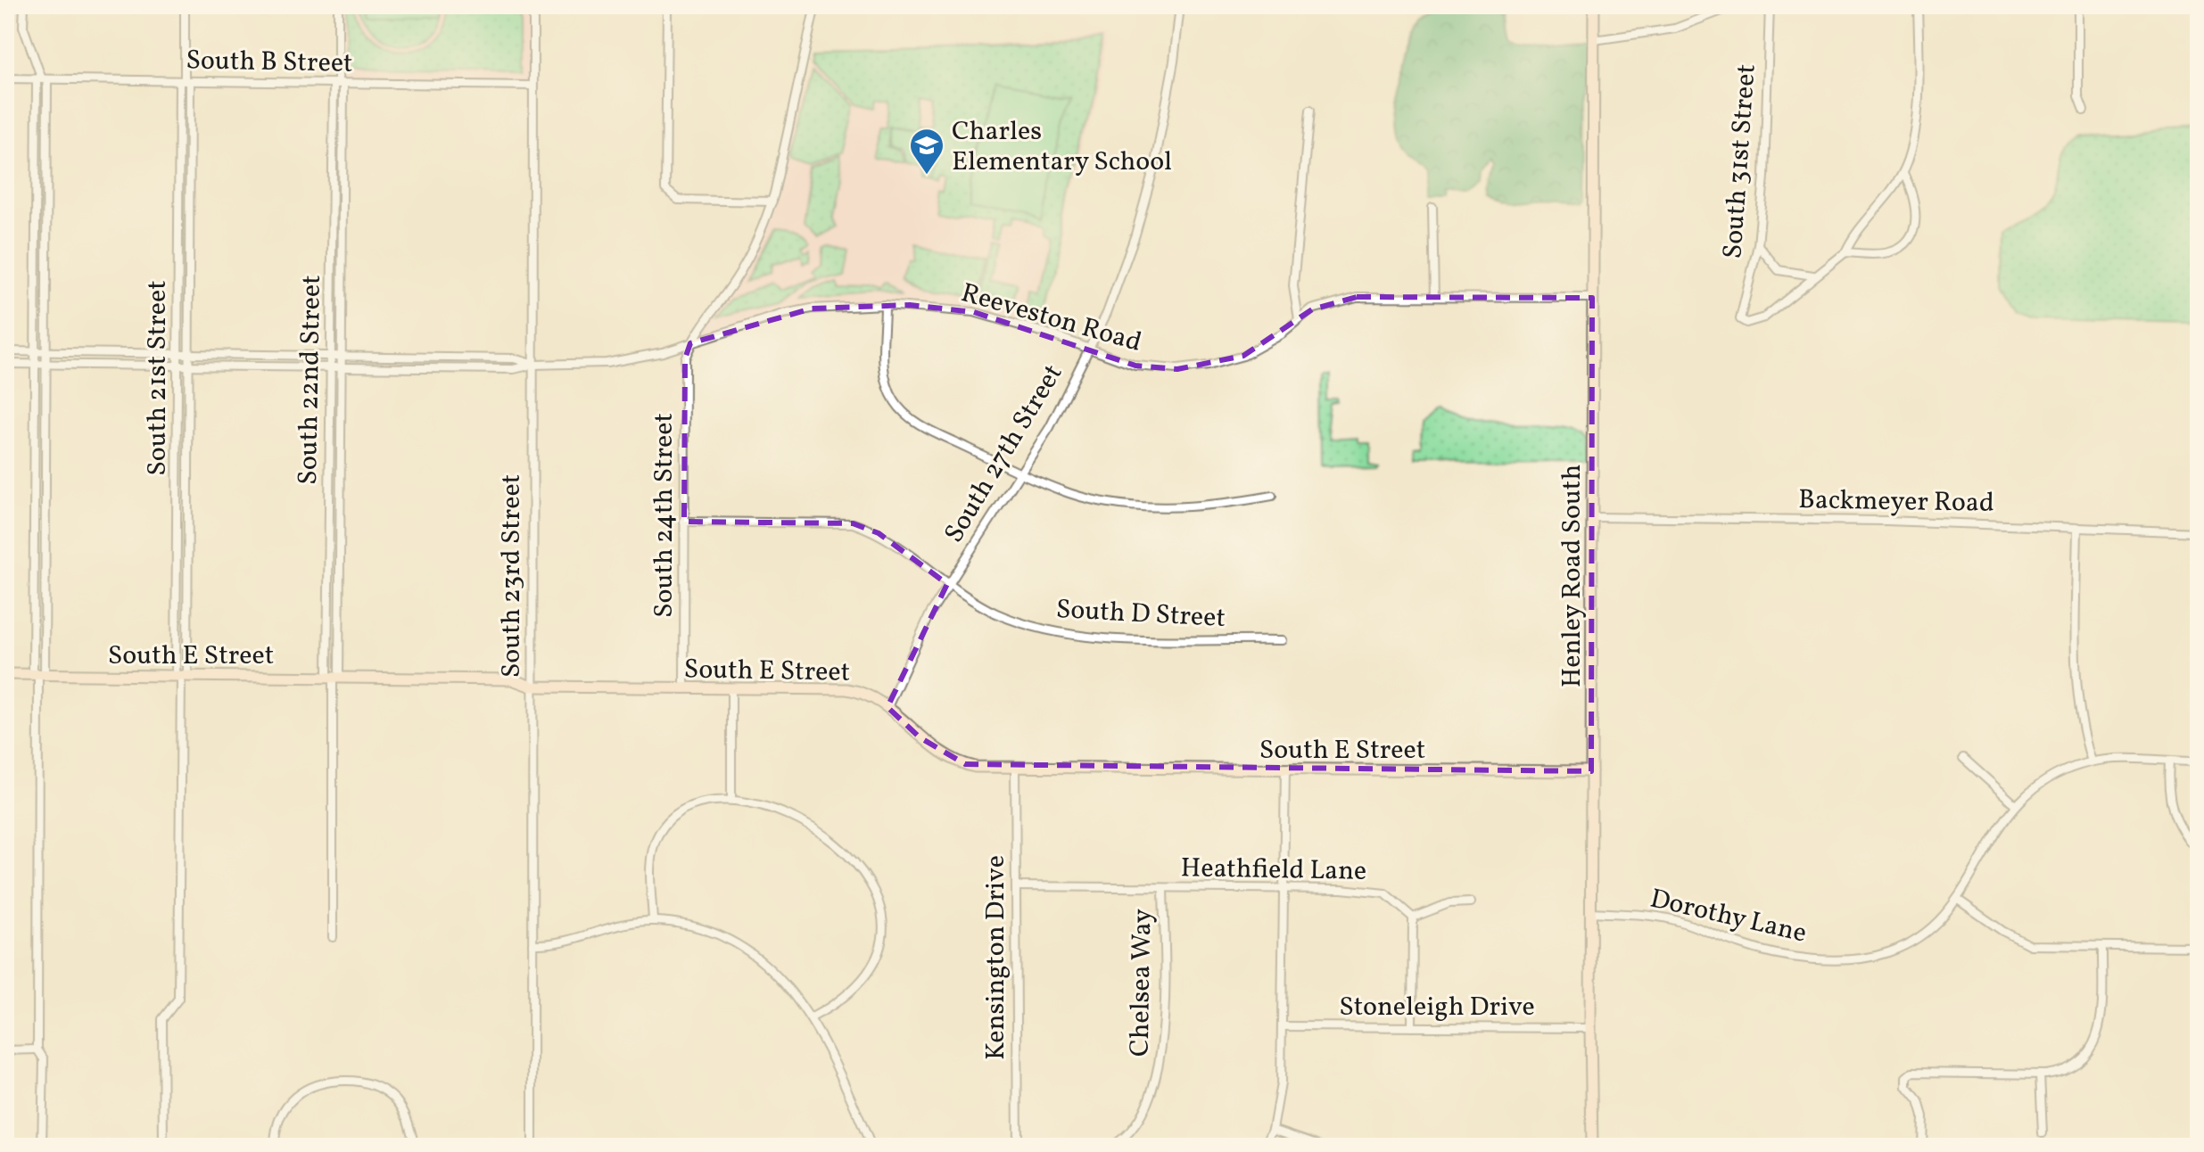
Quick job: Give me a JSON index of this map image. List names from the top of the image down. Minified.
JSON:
{"streets":{"street":["South B Street","South 31st Street","Reeveston Road","South 21st Street","South 22nd Street","South 27th Street","Backmeyer Road","South 24th Street","South 23rd Street","Henley Road South","South D Street","South E Street","Heathfield Lane","Dorothy Lane","Kensington Drive","Chelsea Way","Stoneleigh Drive"]},"crossings":[["South B Street","South 21st Street"],["South B Street","South 22nd Street"],["South B Street","South 23rd Street"],["Reeveston Road","South 21st Street"],["Reeveston Road","South 22nd Street"],["Reeveston Road","South 27th Street"],["Reeveston Road","South 24th Street"],["Reeveston Road","South 23rd Street"],["Reeveston Road","Henley Road South"],["South 21st Street","South E Street"],["South 22nd Street","South E Street"],["South 27th Street","South D Street"],["South 27th Street","South E Street"],["Backmeyer Road","Henley Road South"],["South 24th Street","South D Street"],["South 24th Street","South E Street"],["South 23rd Street","South E Street"],["Henley Road South","South E Street"],["Henley Road South","Dorothy Lane"],["Henley Road South","Stoneleigh Drive"],["South E Street","Kensington Drive"],["Heathfield Lane","Kensington Drive"],["Heathfield Lane","Chelsea Way"]],"places":{"school or university":["Charles Elementary School"]}}
